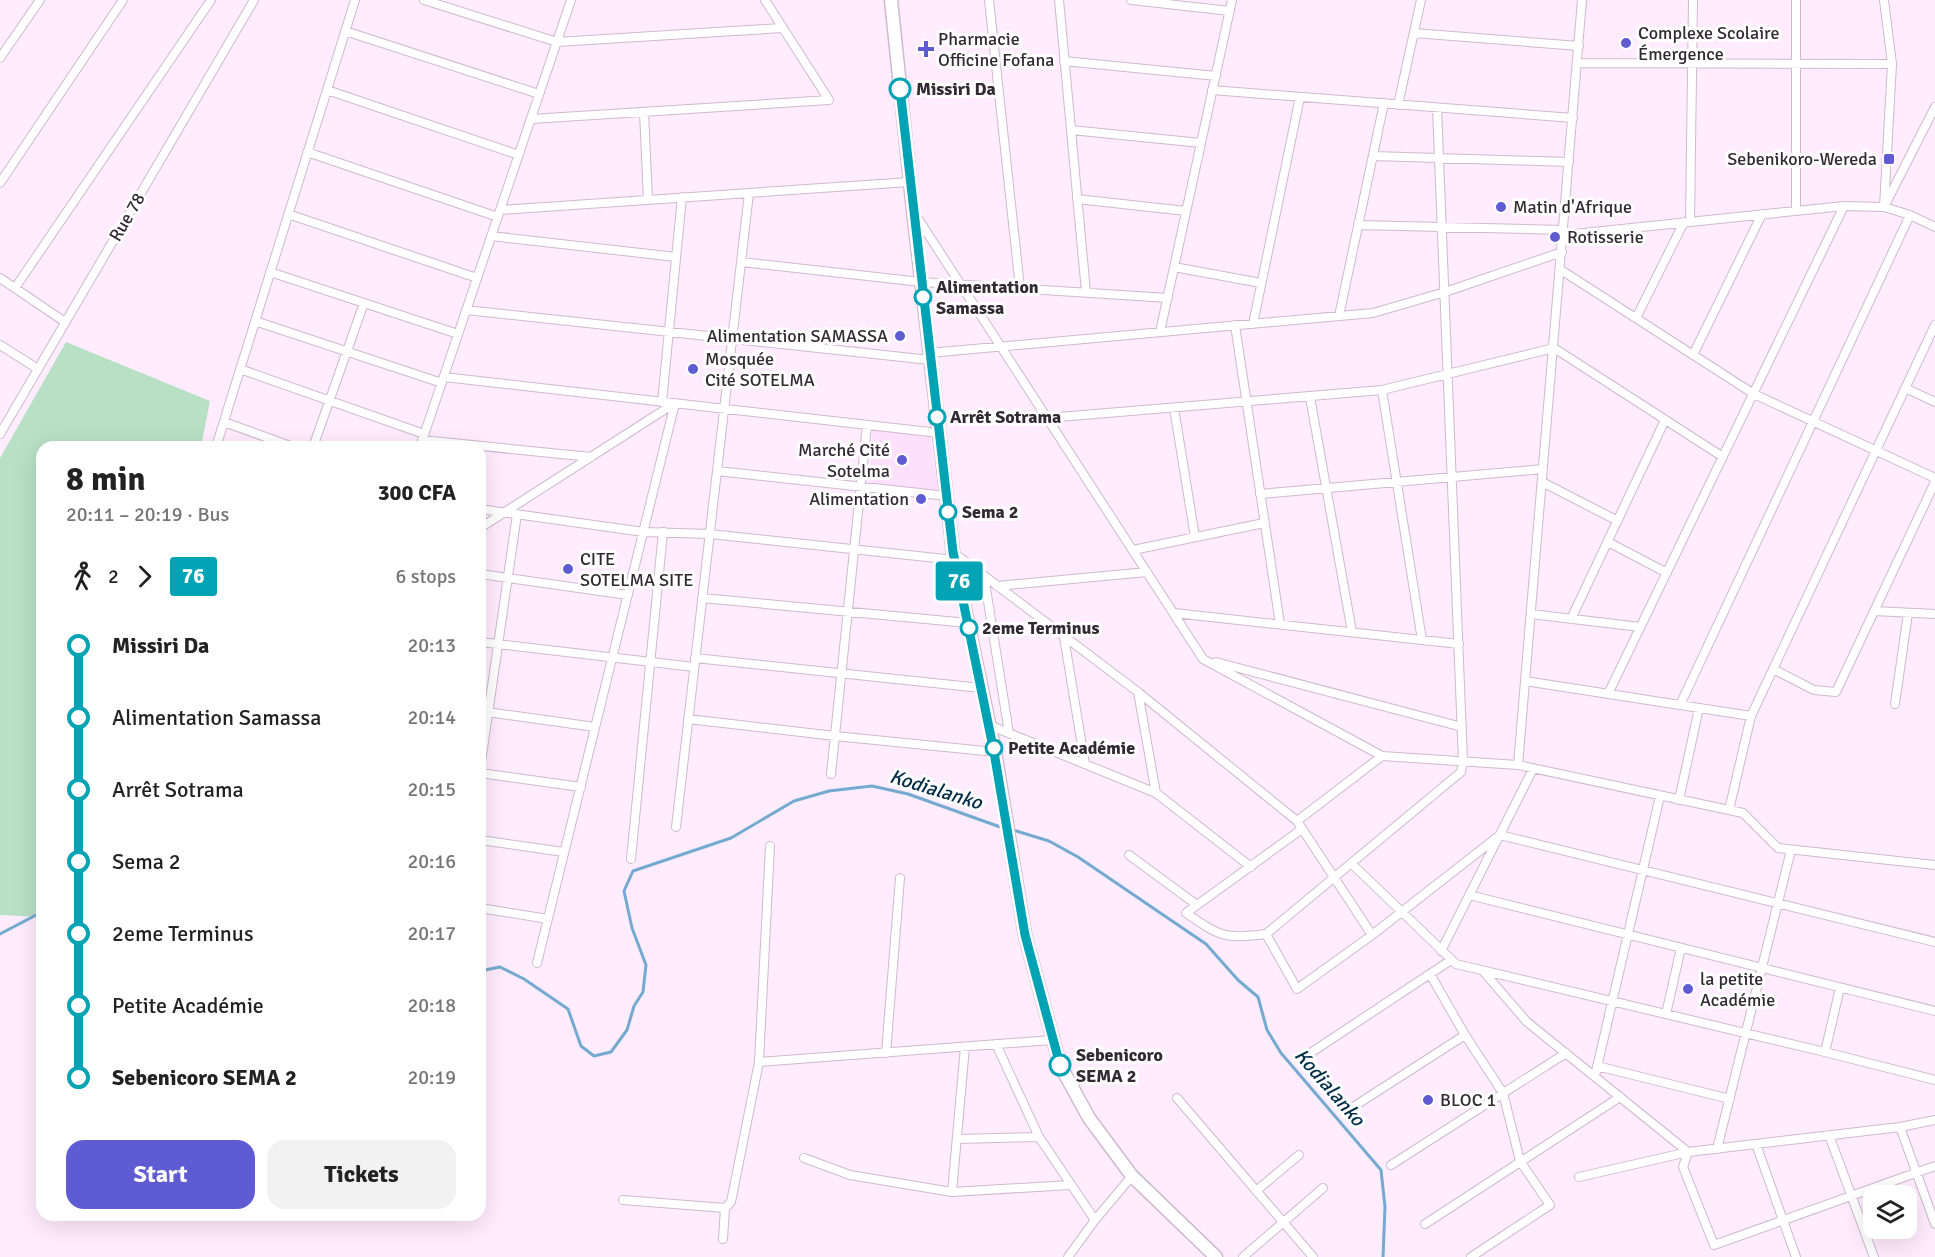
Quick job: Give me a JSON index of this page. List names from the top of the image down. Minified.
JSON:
{"streets":{"street":["Rue 78"]},"water":["Kodialanko"],"places":{"other":["Complexe Scolaire Émergence","Missiri Da","Matin d'Afrique","Rotisserie","Alimentation Samassa","Alimentation SAMASSA","Mosquée Cité SOTELMA","Arrêt Sotrama","Marché Cité Sotelma","Alimentation","Sema 2","CITE SOTELMA SITE","2eme Terminus","Petite Académie","la petite Académie","Sebenicoro SEMA 2","BLOC 1"],"health":["Pharmacie Officine Fofana"],"transit":["Sebenikoro-Wereda"]},"lines":["bus line 76"],"page":{"on_map":"76","heading":["8 min","20:11 – 20:19 · Bus","300 CFA"],"legs":["2","76","6 stops"],"list":[{"name":"Missiri Da","value":"20:13"},{"name":"Alimentation Samassa","value":"20:14"},{"name":"Arrêt Sotrama","value":"20:15"},{"name":"Sema 2","value":"20:16"},{"name":"2eme Terminus","value":"20:17"},{"name":"Petite Académie","value":"20:18"},{"name":"Sebenicoro SEMA 2","value":"20:19"}],"buttons":["Start","Tickets"]}}
